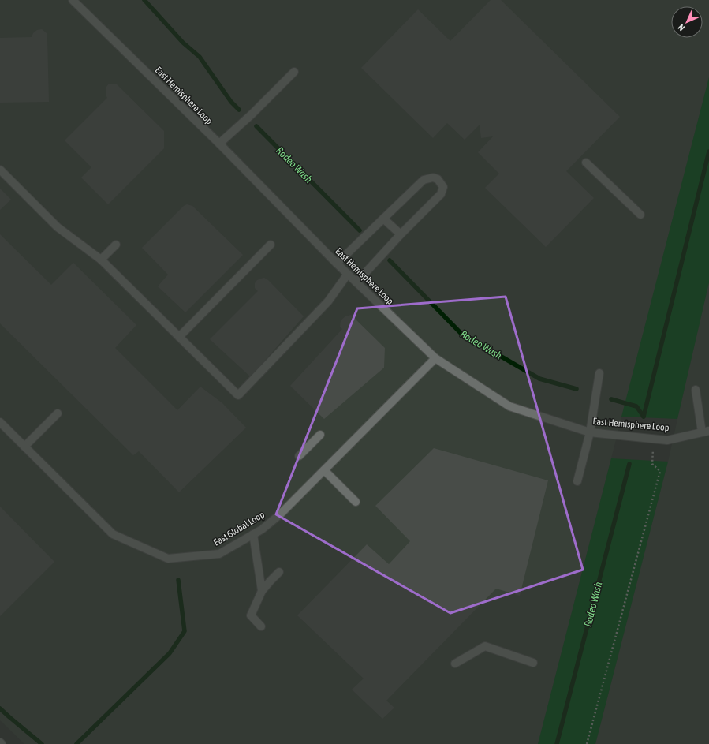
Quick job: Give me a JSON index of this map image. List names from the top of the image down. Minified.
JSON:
{"streets":{"street":["East Hemisphere Loop","East Global Loop"]},"crossings":[["East Hemisphere Loop","East Global Loop"]],"water":["Rodeo Wash"],"north":"bottom left"}
